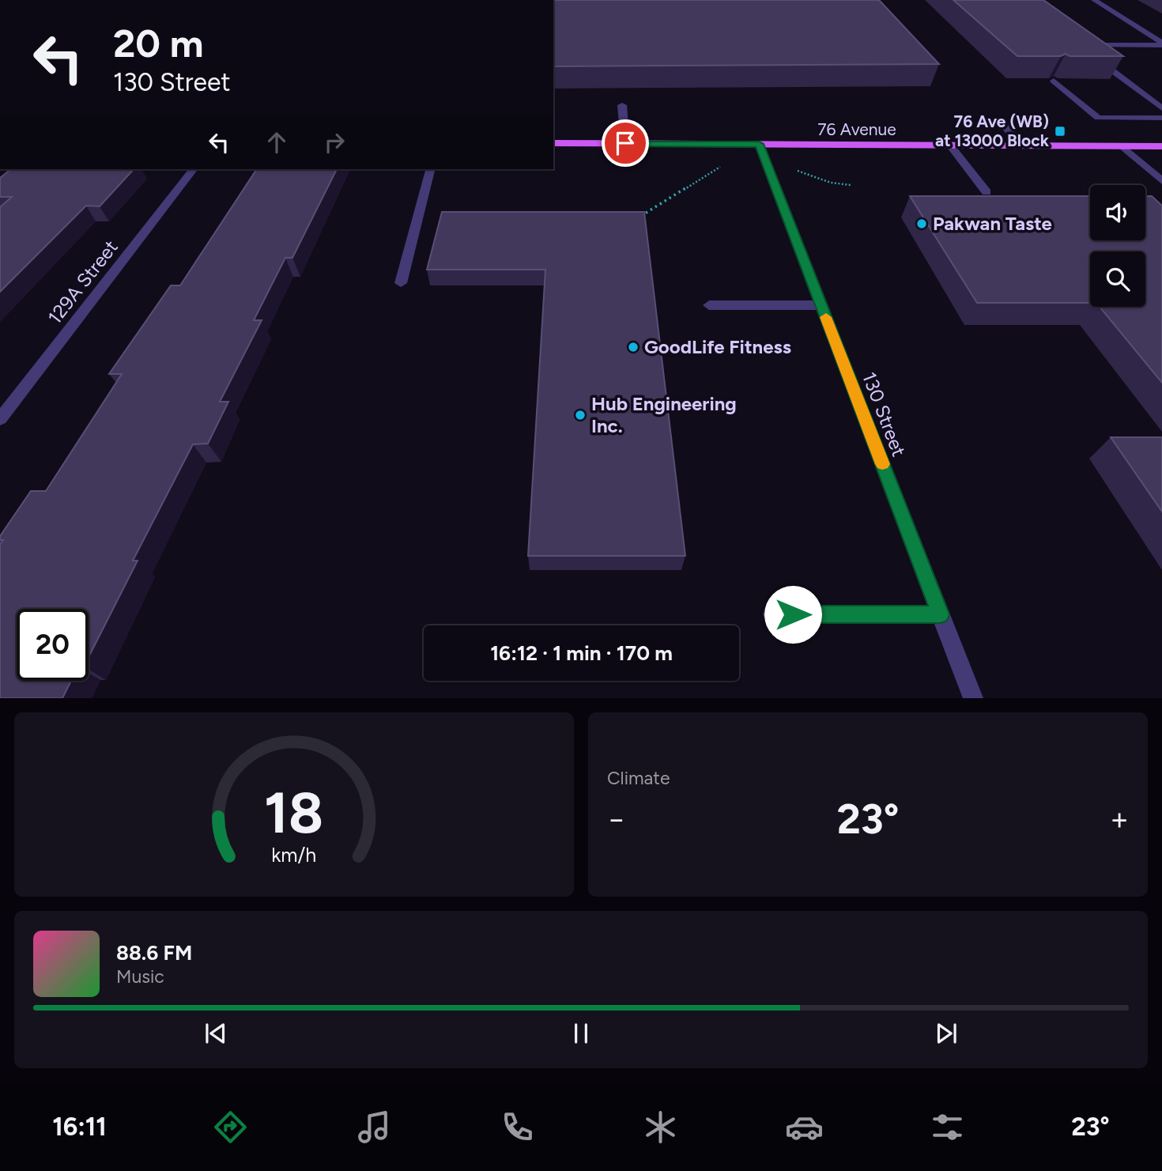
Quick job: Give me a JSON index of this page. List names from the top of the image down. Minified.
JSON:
{"streets":{"main road":["76 Avenue"],"street":["129A Street","130 Street"]},"crossings":[["76 Avenue","130 Street"]],"places":{"transit":["76 Ave (WB) at 13000 Block"],"other":["Pakwan Taste","GoodLife Fitness","Hub Engineering Inc."]},"page":{"turn":["20 m","130 Street"],"limit":"20","trip":"16:12 · 1 min · 170 m","tile":"Climate","heat":["−","23°","+"],"song":["88.6 FM","Music"],"tabs":["16:11","23°"],"gauge":["18","km/h"]}}
